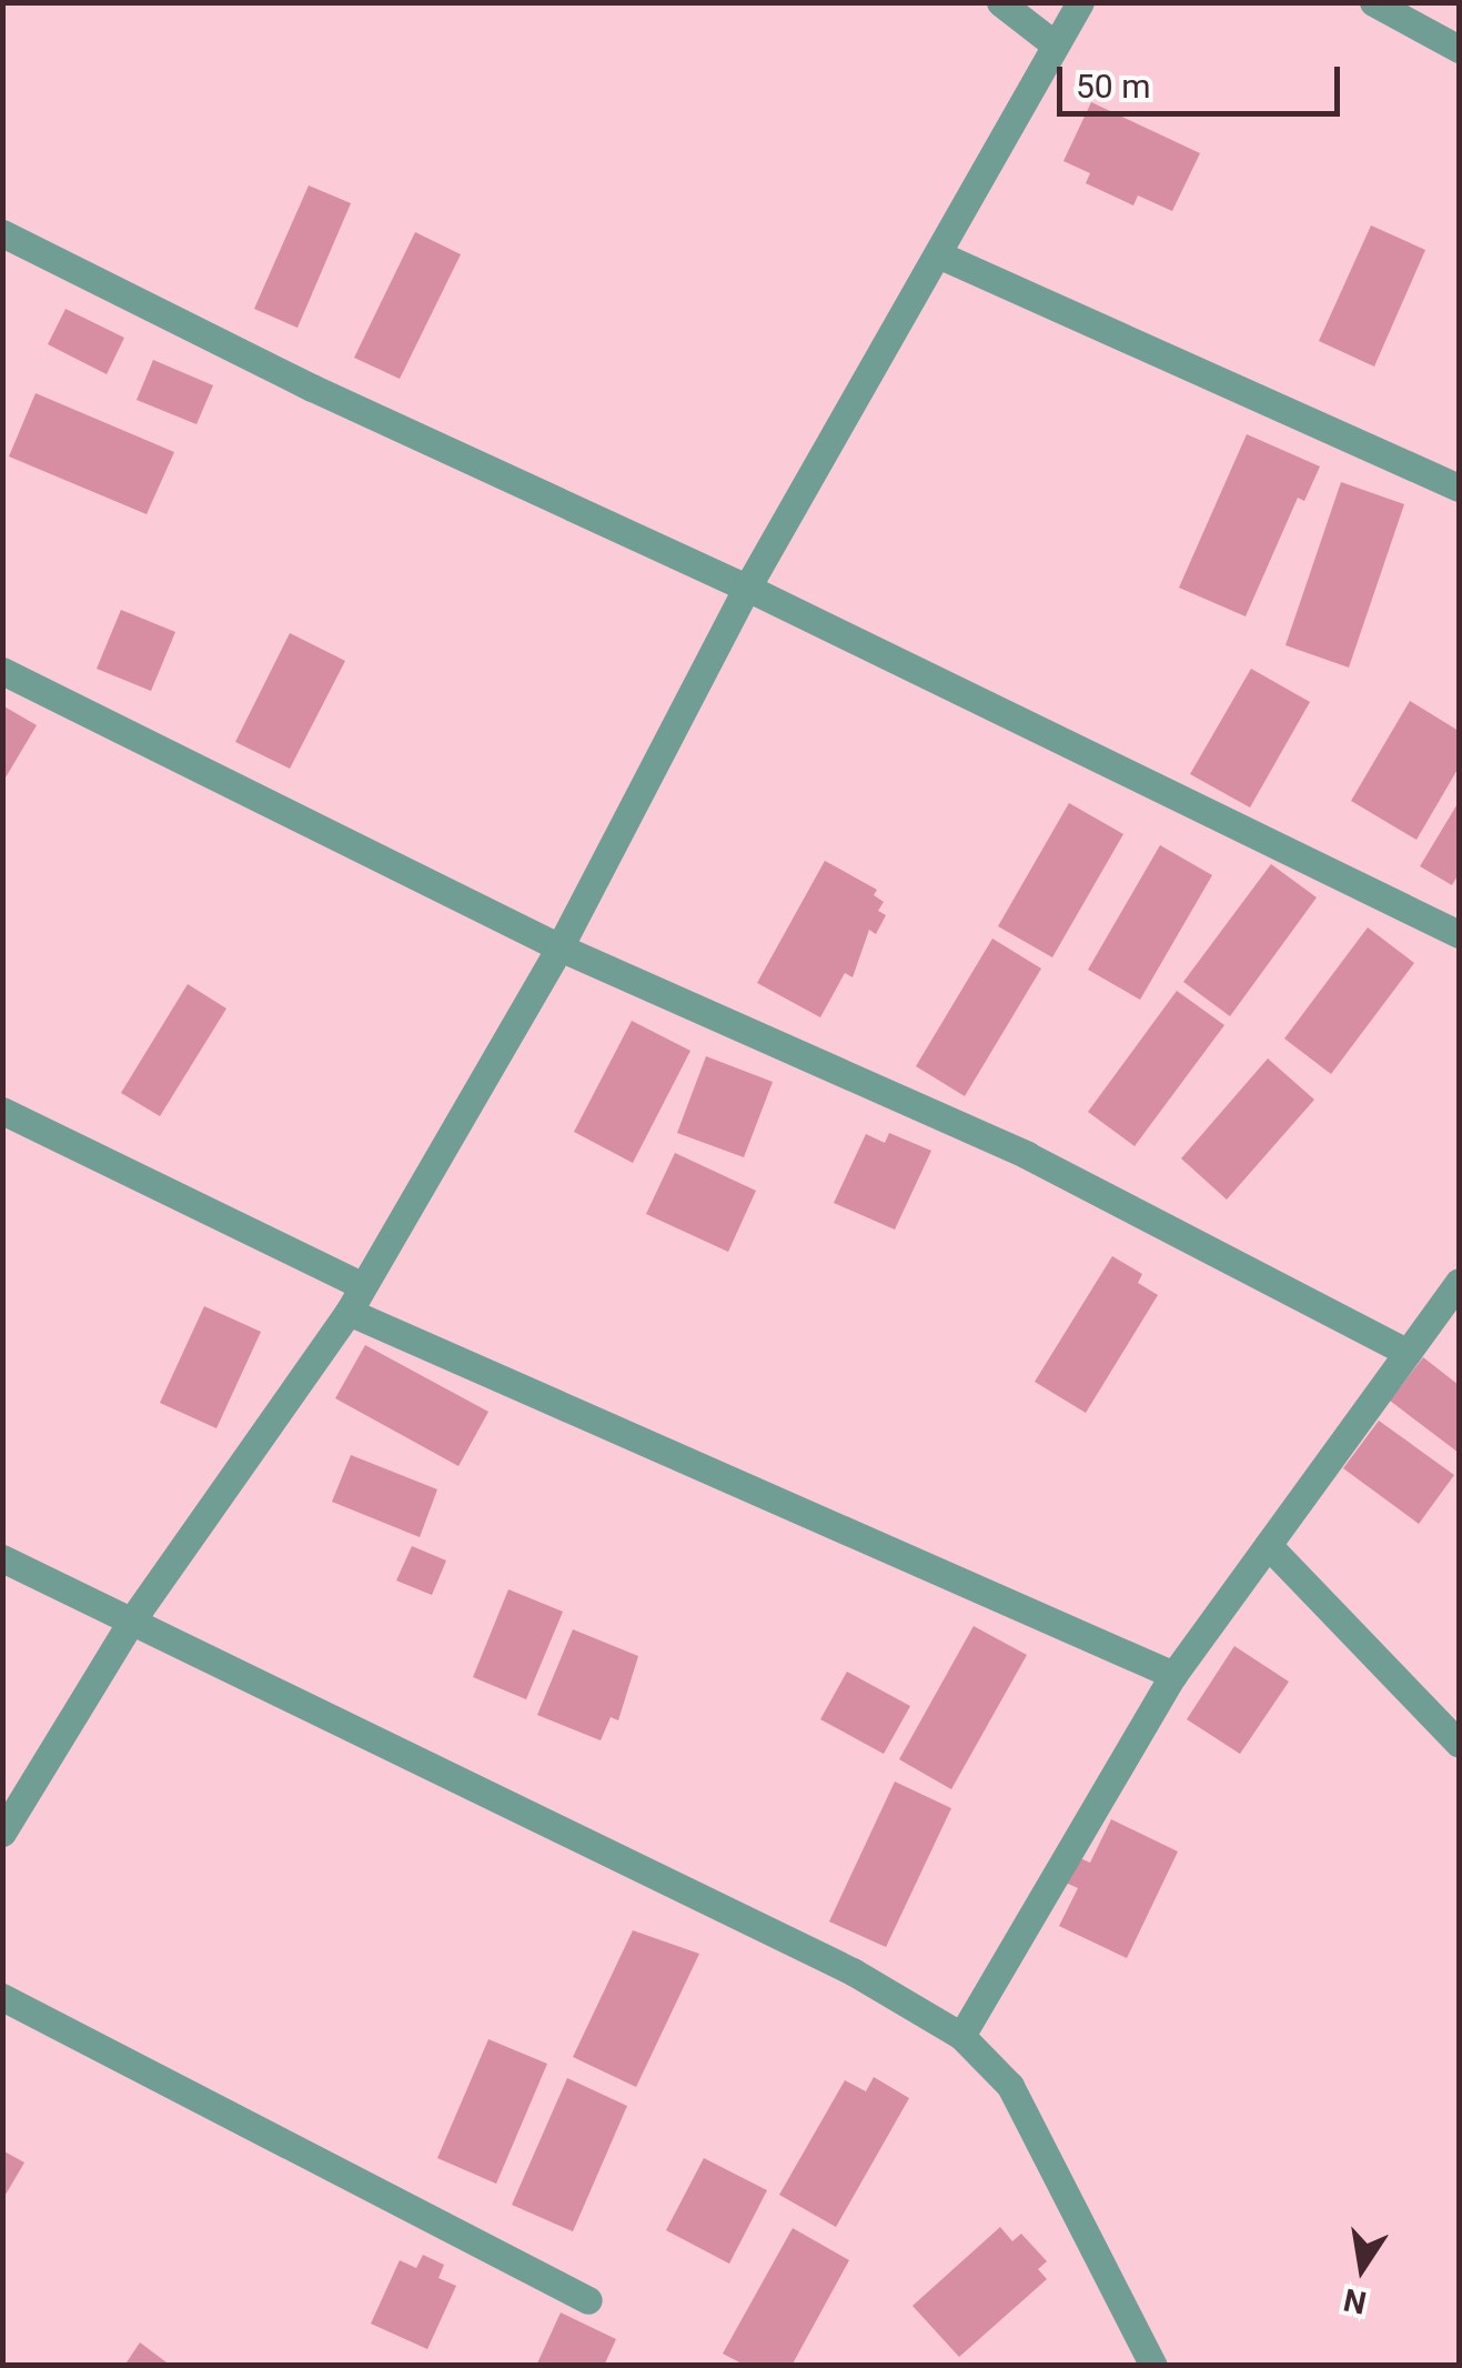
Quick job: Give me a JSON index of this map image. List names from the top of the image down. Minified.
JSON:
{"scale_bar":"50 m","north":"bottom"}
